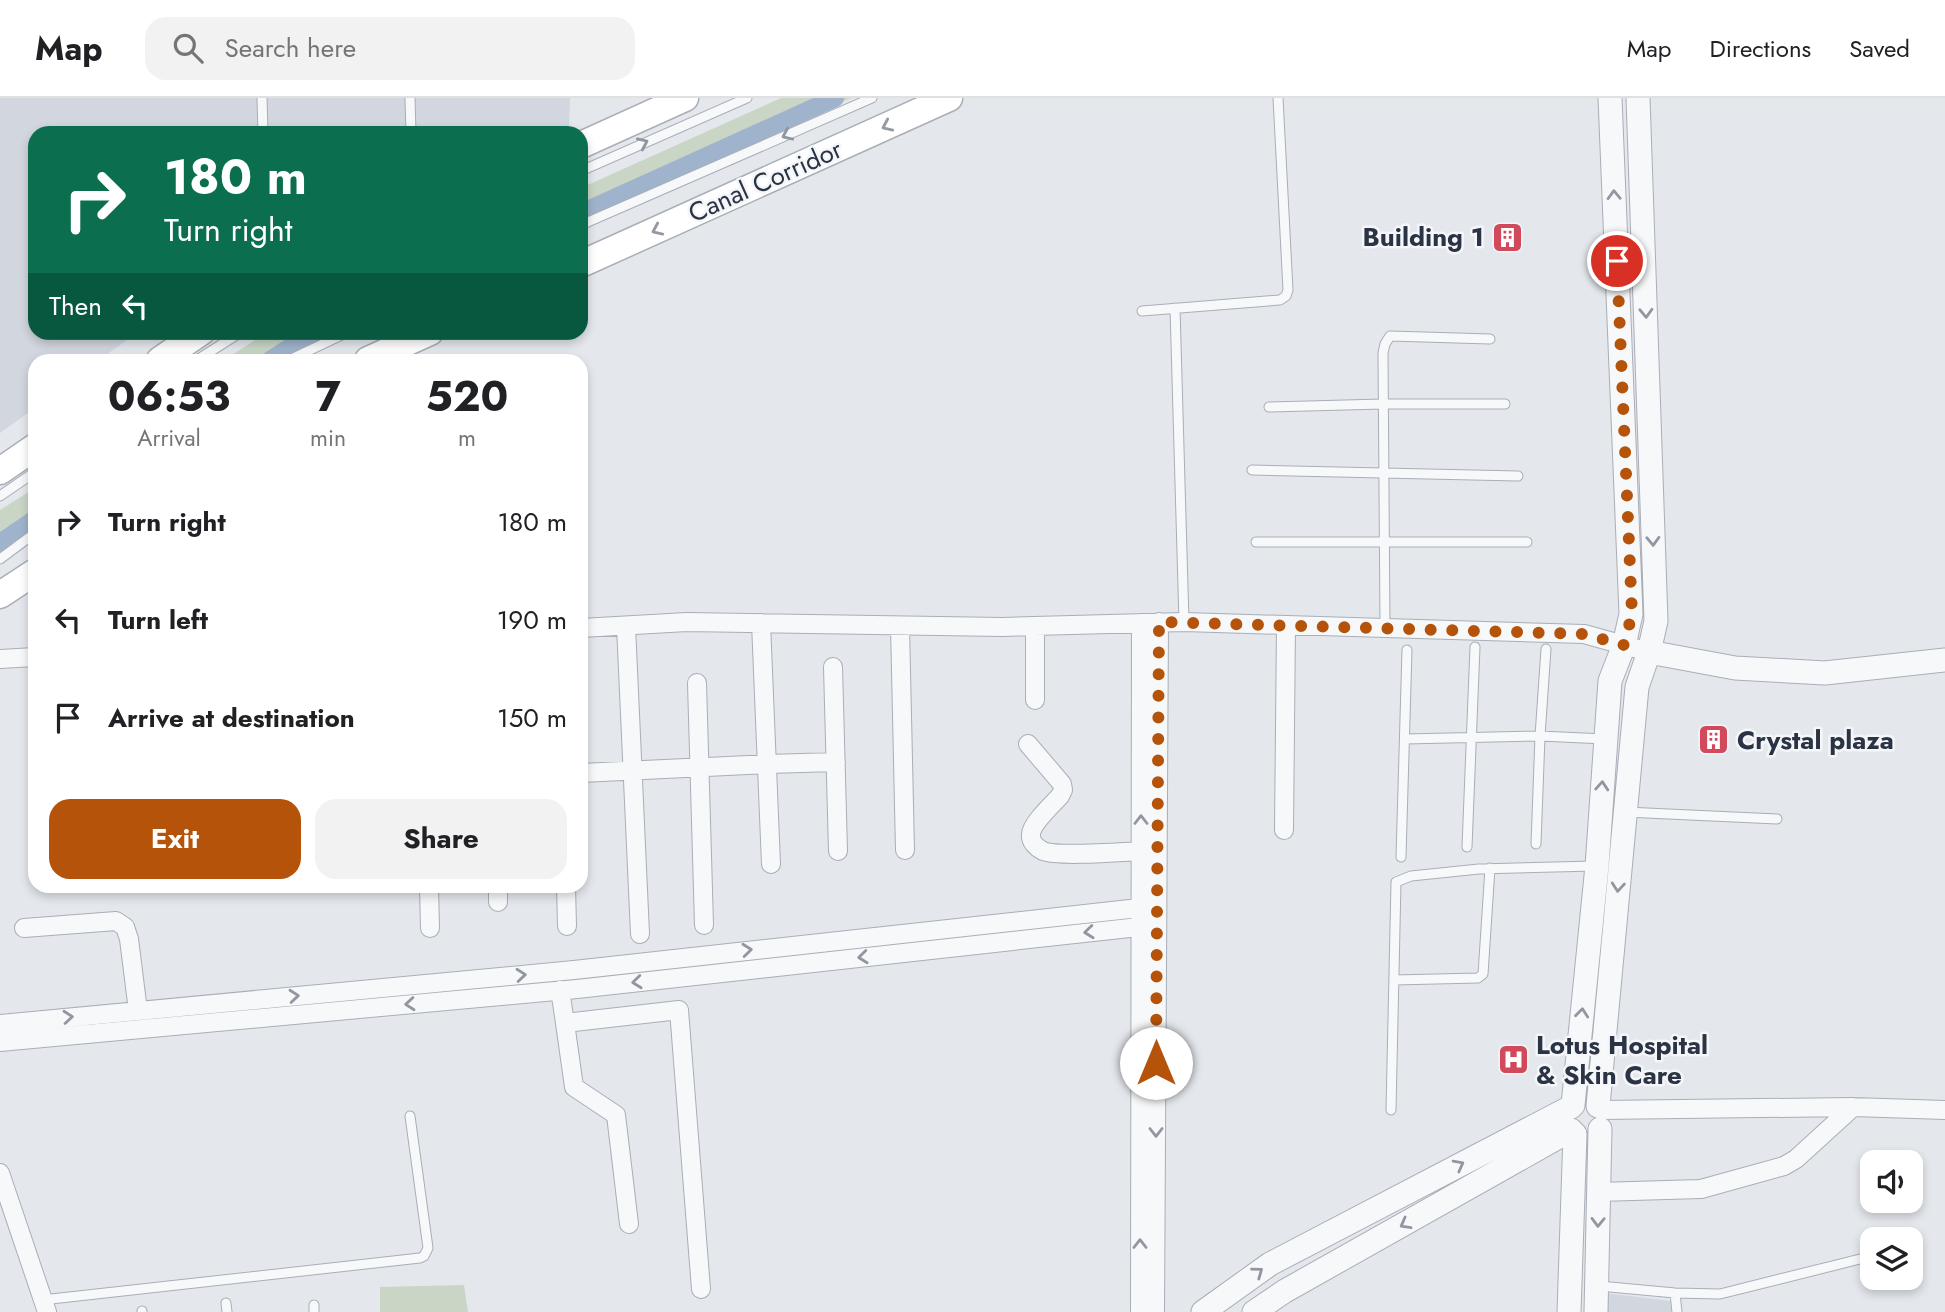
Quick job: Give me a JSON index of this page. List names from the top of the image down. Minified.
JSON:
{"streets":{"main road":["Canal Corridor"]},"one_way":["Canal Corridor"],"places":{"building":["Building 1","Crystal plaza"],"hospital":["Lotus Hospital & Skin Care"]},"page":{"header":"Map","search":"Search here","nav":["Map","Directions","Saved"],"turn":["180 m","Turn right"],"then":"Then","eta":["06:53","Arrival","7","min","520","m"],"list":[{"name":"Turn right","value":"180 m"},{"name":"Turn left","value":"190 m"},{"name":"Arrive at destination","value":"150 m"}],"buttons":["Exit","Share"]}}
